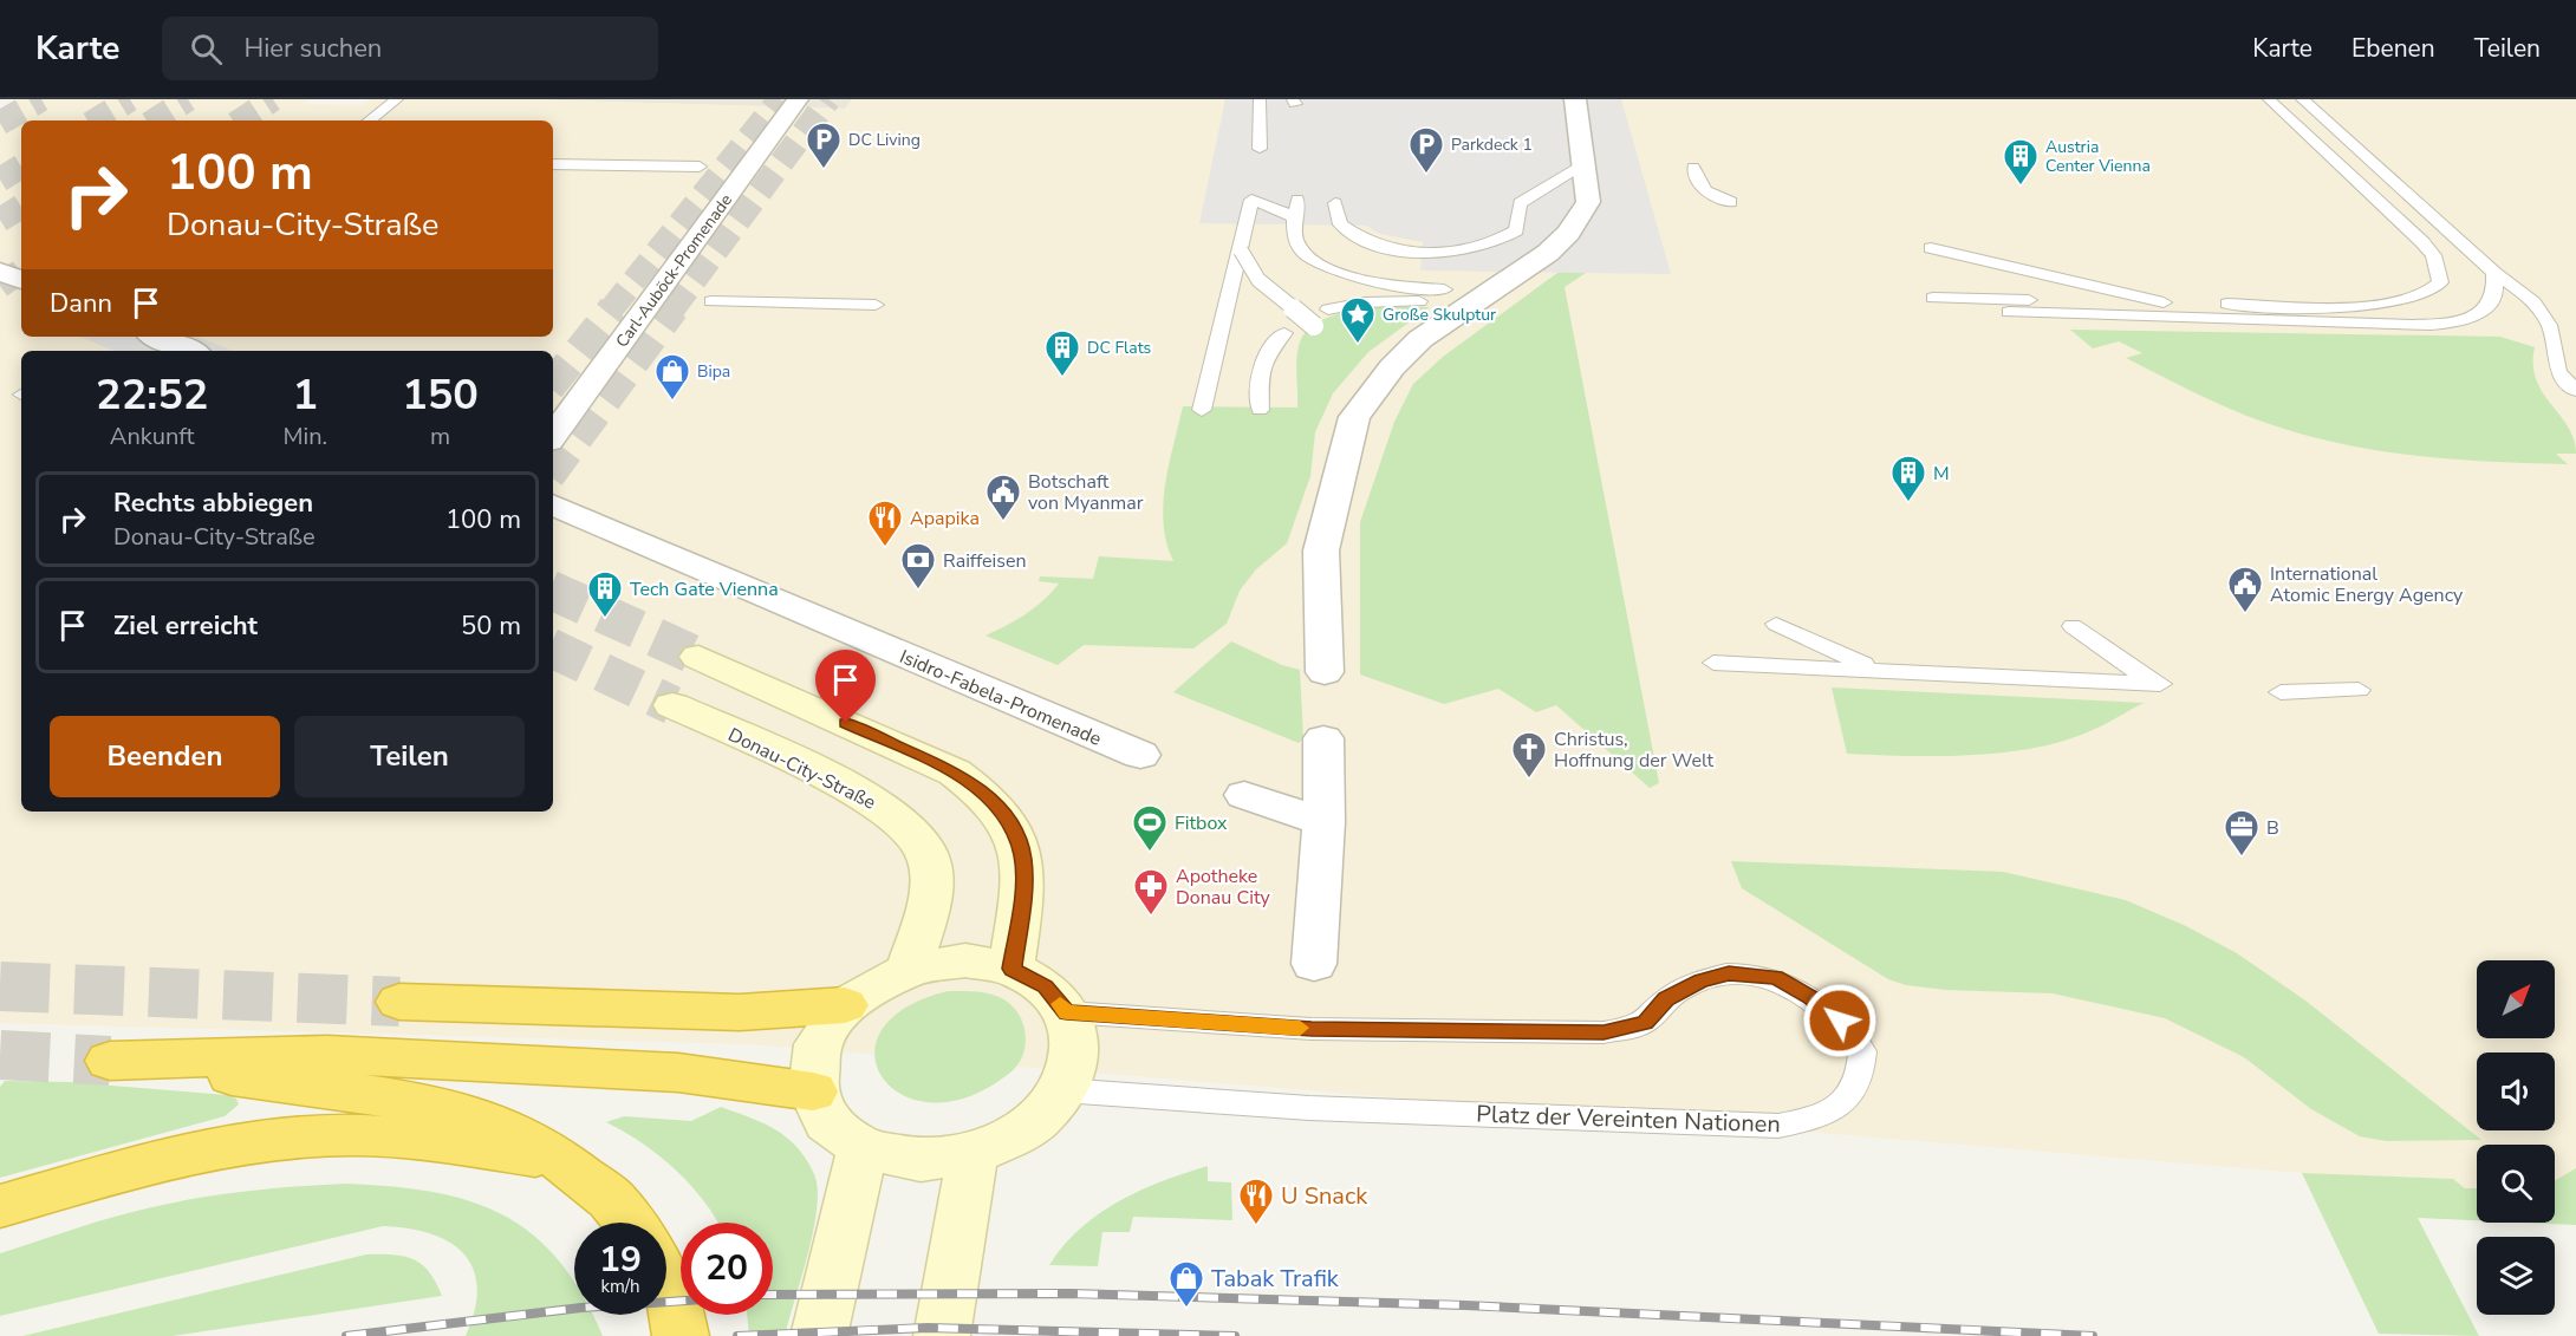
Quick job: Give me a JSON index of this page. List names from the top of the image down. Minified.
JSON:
{"streets":{"main road":["Donau-City-Straße"],"street":["Carl-Auböck-Promenade","Isidro-Fabela-Promenade"],"lane":["Platz der Vereinten Nationen"]},"crossings":[["Donau-City-Straße","Platz der Vereinten Nationen"]],"places":{"parking":["DC Living","Parkdeck 1"],"building":["Austria Center Vienna","DC Flats","M","Tech Gate Vienna"],"place":["Große Skulptur"],"shop":["Bipa","Tabak Trafik"],"public building":["Botschaft von Myanmar","International Atomic Energy Agency"],"restaurant":["Apapika","U Snack"],"bank":["Raiffeisen"],"church":["Christus, Hoffnung der Welt"],"sports":["Fitbox"],"office":["B"],"pharmacy":["Apotheke Donau City"]},"north":"top right","page":{"header":"Karte","search":"Hier suchen","nav":["Karte","Ebenen","Teilen"],"turn":["100 m","Donau-City-Straße"],"then":"Dann","eta":["22:52","Ankunft","1","Min.","150","m"],"list":[{"name":"Rechts abbiegen","note":"Donau-City-Straße","value":"100 m"},{"name":"Ziel erreicht","value":"50 m"}],"buttons":["Beenden","Teilen"],"speed":"19 km/h","limit":"20"}}
